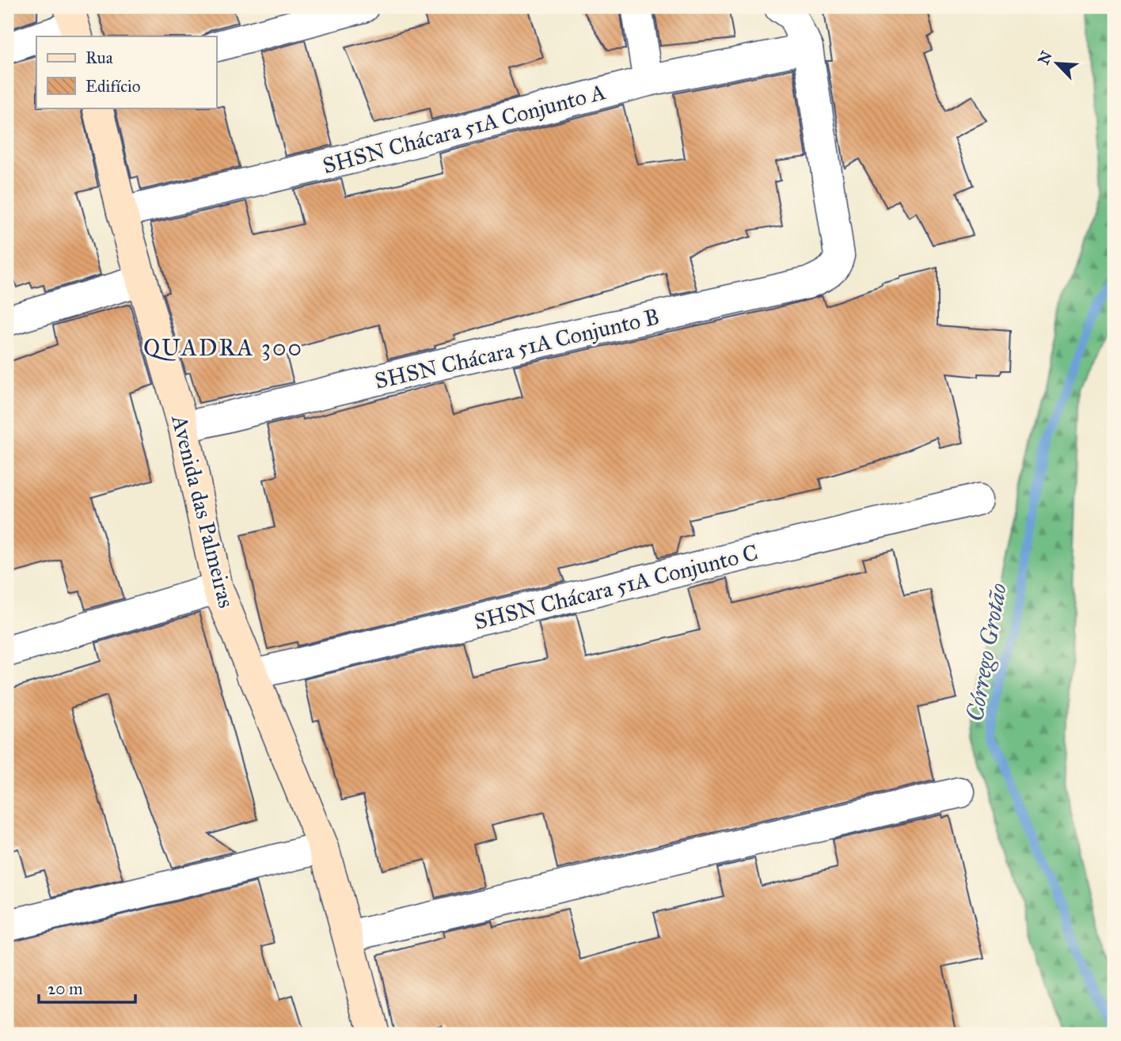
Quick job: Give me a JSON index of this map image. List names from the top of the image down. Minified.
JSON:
{"streets":{"street":["SHSN Chácara 51A Conjunto A","SHSN Chácara 51A Conjunto B","Avenida das Palmeiras","SHSN Chácara 51A Conjunto C"]},"crossings":[["SHSN Chácara 51A Conjunto A","SHSN Chácara 51A Conjunto B"],["SHSN Chácara 51A Conjunto A","Avenida das Palmeiras"],["SHSN Chácara 51A Conjunto B","Avenida das Palmeiras"],["Avenida das Palmeiras","SHSN Chácara 51A Conjunto C"]],"districts":["QUADRA 300"],"water":["Córrego Grotão"],"legend":["Rua","Edifício"],"scale_bar":"20 m","north":"top left"}
